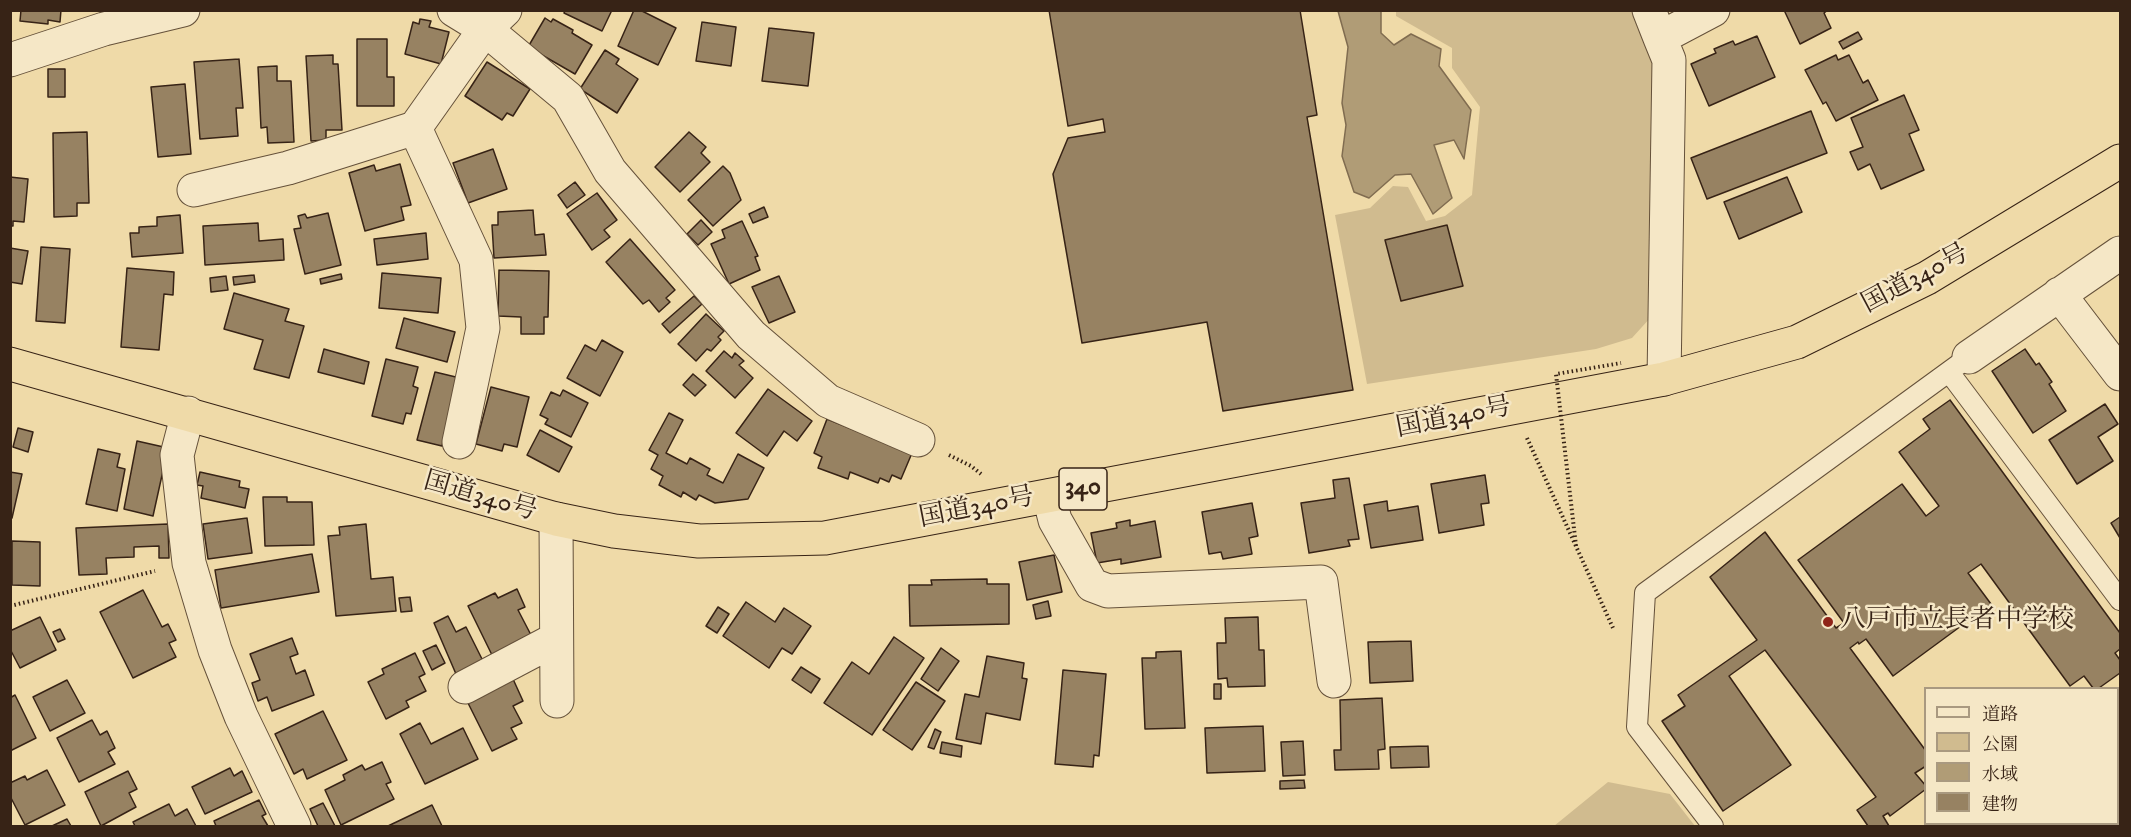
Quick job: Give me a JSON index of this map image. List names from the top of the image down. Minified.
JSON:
{"streets":{"highway":["国道340号","340"]},"places":["八戸市立長者中学校"],"legend":["道路","公園","水域","建物"]}
